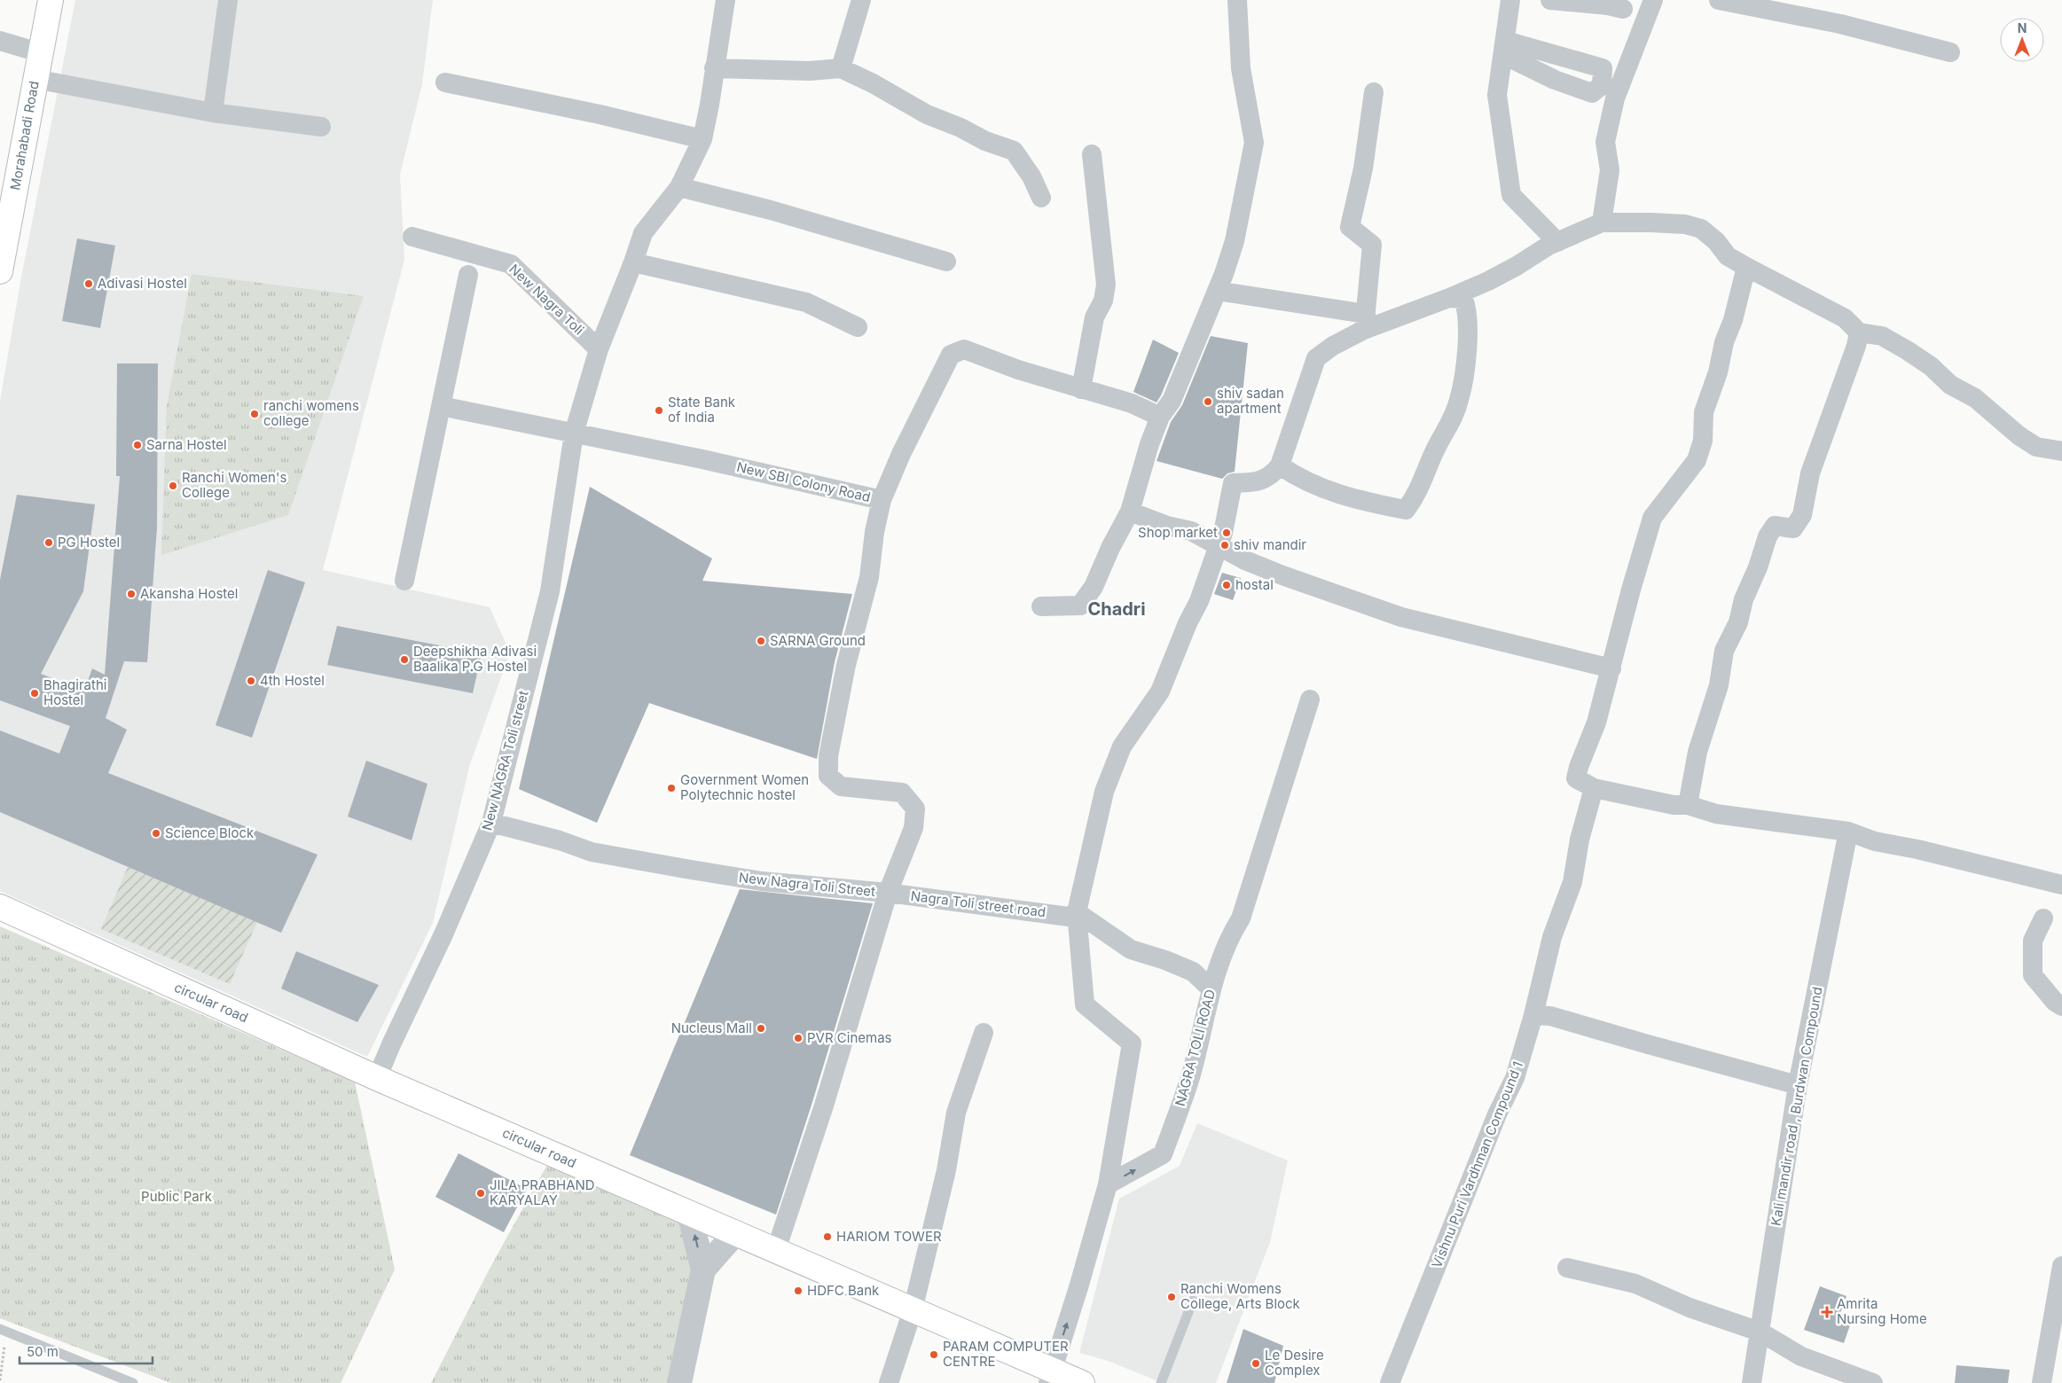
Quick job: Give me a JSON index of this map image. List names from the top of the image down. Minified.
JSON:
{"streets":{"main road":["Morahabadi Road","circular road"],"street":["New Nagra Toli","New SBI Colony Road","New NAGRA Toli street","New Nagra Toli Street","Nagra Toli street road","NAGRA TOLI ROAD","Kali mandir road , Burdwan Compound","Vishnu Puri Vardhman Compound 1"]},"crossings":[["New Nagra Toli","New NAGRA Toli street"],["New SBI Colony Road","New NAGRA Toli street"],["New SBI Colony Road","New Nagra Toli Street"],["New SBI Colony Road","Nagra Toli street road"],["New NAGRA Toli street","New Nagra Toli Street"],["New NAGRA Toli street","circular road"],["New Nagra Toli Street","Nagra Toli street road"],["New Nagra Toli Street","circular road"]],"one_way":["NAGRA TOLI ROAD"],"districts":["Chadri"],"parks":["Public Park"],"places":{"other":["Adivasi Hostel","shiv sadan apartment","State Bank of India","ranchi womens college","Sarna Hostel","Ranchi Women's College","Shop market","PG Hostel","shiv mandir","hostal","Akansha Hostel","SARNA Ground","Deepshikha Adivasi Baalika P.G Hostel","4th Hostel","Bhagirathi Hostel","Government Women Polytechnic hostel","Science Block","Nucleus Mall","PVR Cinemas","JILA PRABHAND KARYALAY","HARIOM TOWER","HDFC Bank","Ranchi Womens College, Arts Block","PARAM COMPUTER CENTRE","Le Desire Complex"],"health":["Amrita Nursing Home"]},"scale_bar":"50 m","north":"top"}
